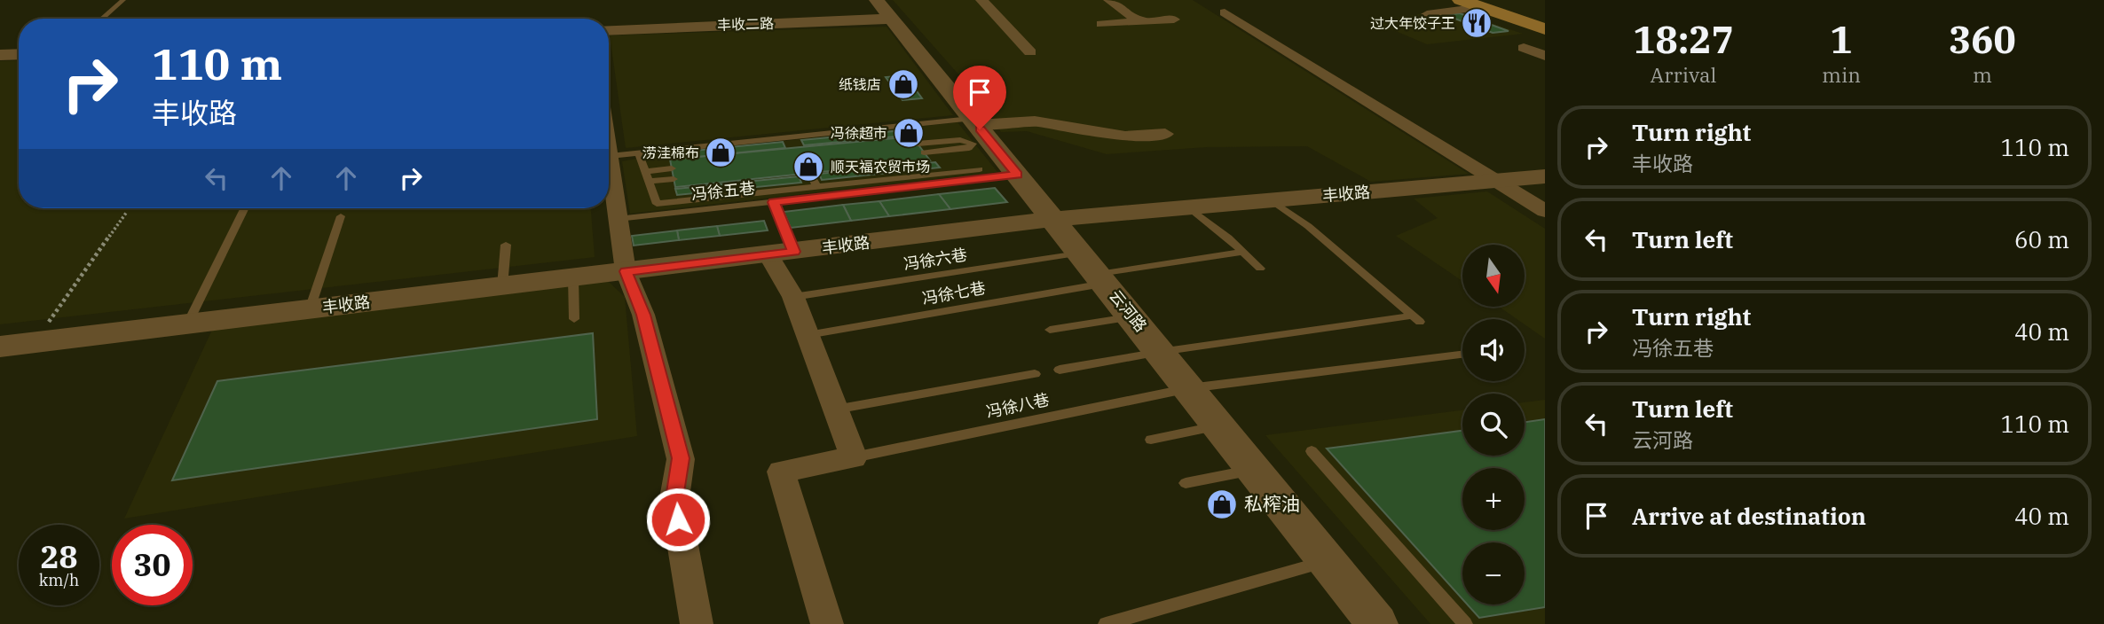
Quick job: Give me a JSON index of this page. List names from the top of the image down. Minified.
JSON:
{"streets":{"street":["丰收二路","丰收路","云河路"],"lane":["冯徐五巷","冯徐六巷","冯徐七巷","冯徐八巷"]},"crossings":[["丰收二路","云河路"],["冯徐五巷","云河路"],["丰收路","云河路"],["冯徐六巷","冯徐七巷"],["冯徐六巷","云河路"],["冯徐七巷","云河路"],["云河路","冯徐八巷"]],"places":{"restaurant":["过大年饺子王"],"shop":["纸钱店","冯徐超市","涝洼棉布","顺天福农贸市场","私榨油"]},"north":"bottom","page":{"eta":["18:27","Arrival","1","min","360","m"],"turn":["110 m","丰收路"],"list":[{"name":"Turn right","note":"丰收路","value":"110 m"},{"name":"Turn left","value":"60 m"},{"name":"Turn right","note":"冯徐五巷","value":"40 m"},{"name":"Turn left","note":"云河路","value":"110 m"},{"name":"Arrive at destination","value":"40 m"}],"map_buttons":["+","−"],"speed":"28 km/h","limit":"30"}}
